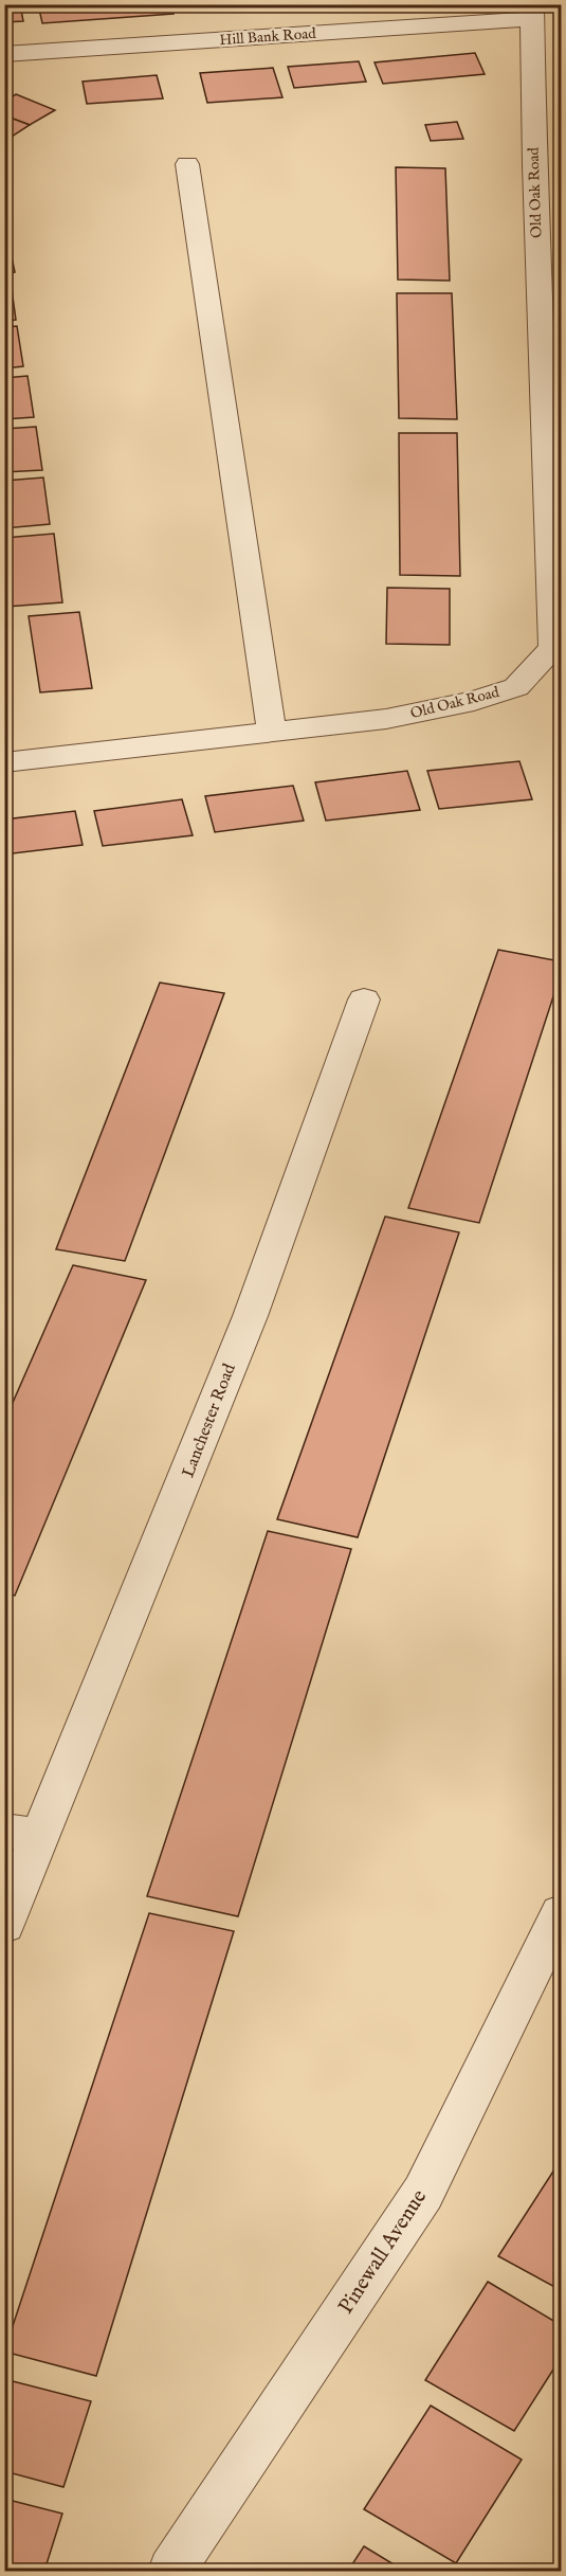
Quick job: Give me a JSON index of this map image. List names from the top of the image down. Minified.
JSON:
{"streets":{"street":["Hill Bank Road","Old Oak Road","Lanchester Road","Pinewall Avenue"]},"crossings":[["Hill Bank Road","Old Oak Road"]]}
